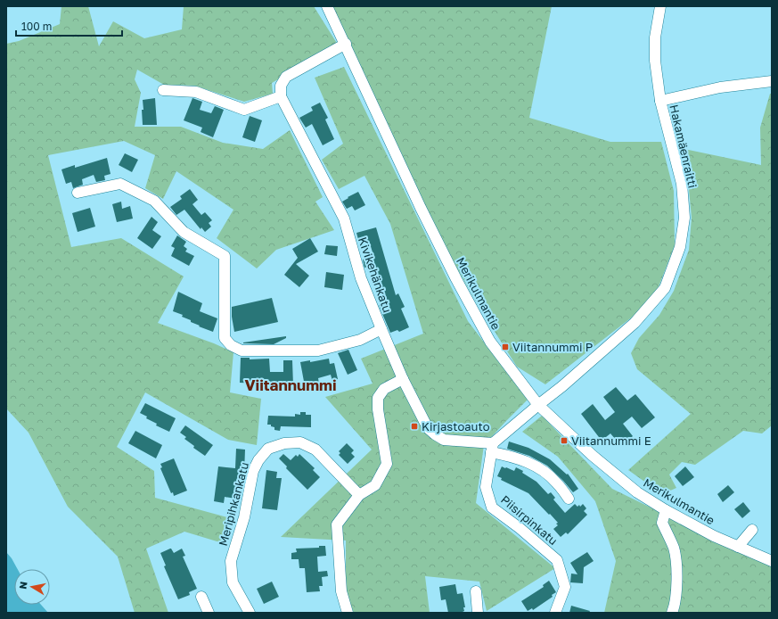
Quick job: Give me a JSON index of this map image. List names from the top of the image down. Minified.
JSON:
{"streets":{"street":["Hakamäenraitti","Kivikehänkatu","Merikulmantie","Meripihkankatu","Piisirpinkatu"]},"crossings":[["Hakamäenraitti","Merikulmantie"],["Kivikehänkatu","Piisirpinkatu"]],"districts":["Viitannummi"],"places":{"transit":["Viitannummi P","Kirjastoauto","Viitannummi E"]},"scale_bar":"100 m","north":"left"}
